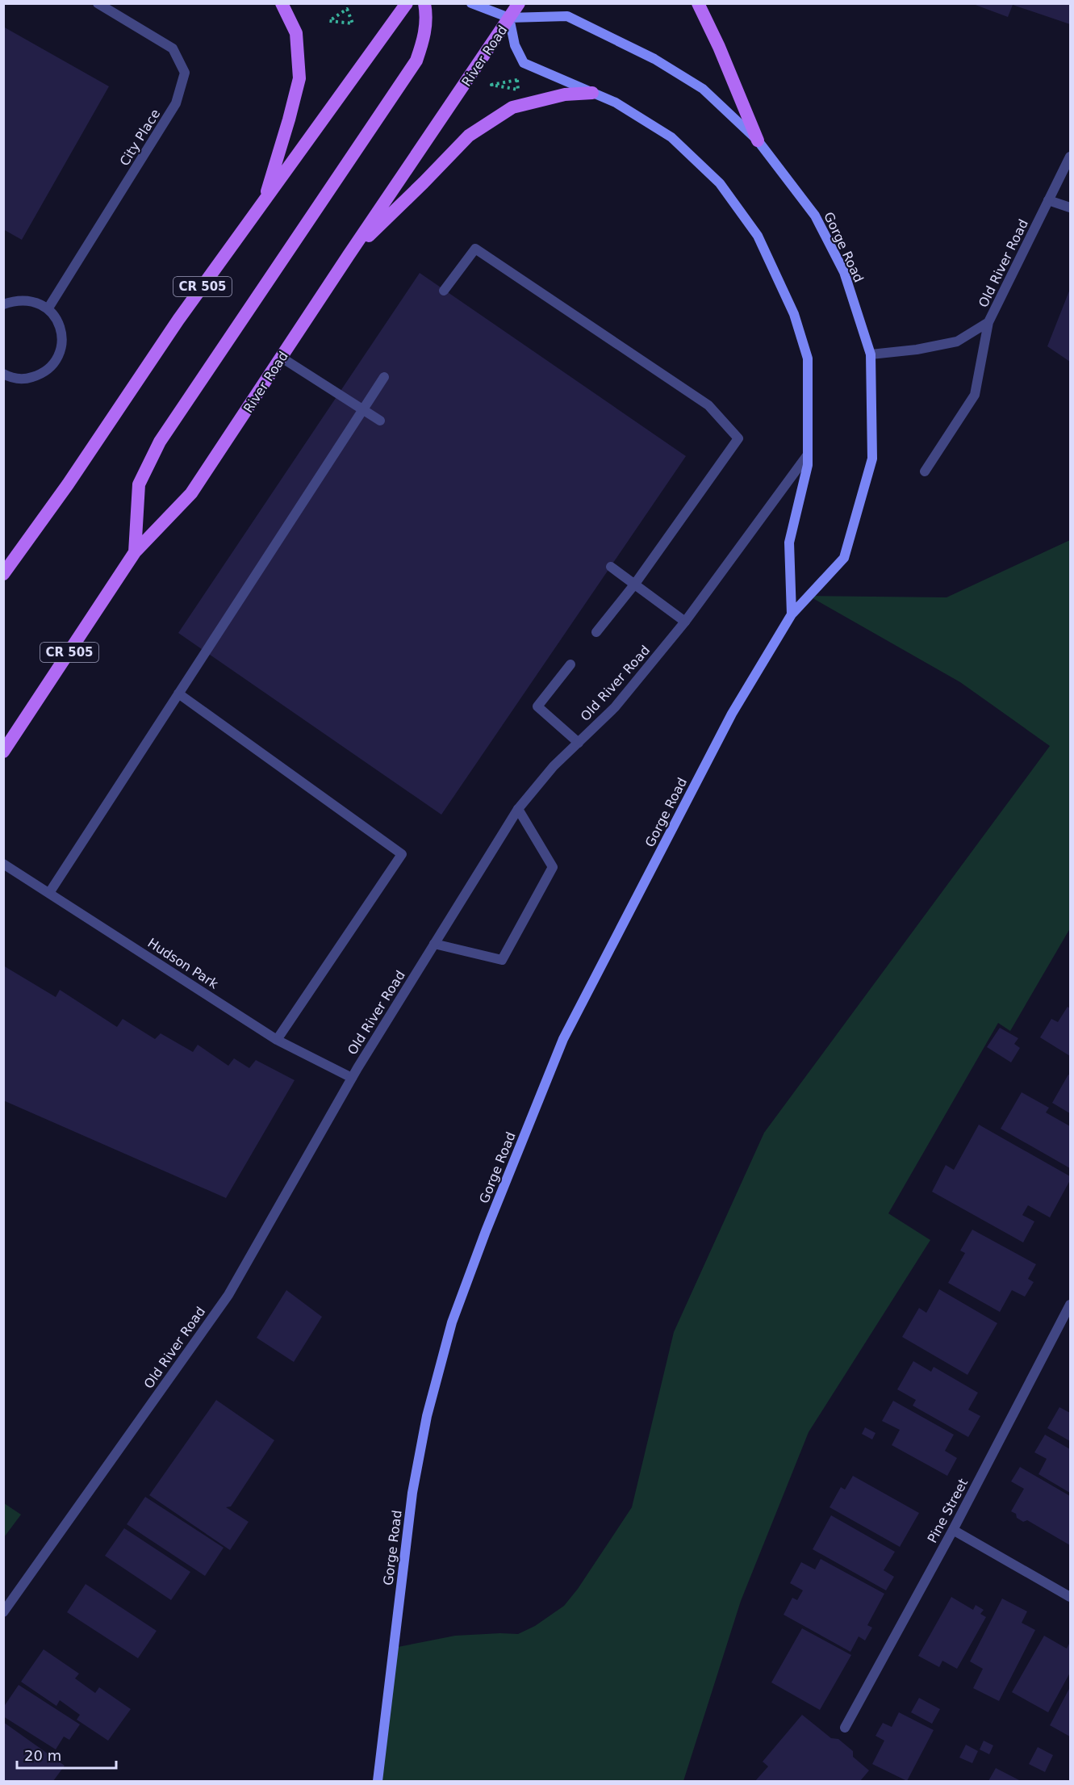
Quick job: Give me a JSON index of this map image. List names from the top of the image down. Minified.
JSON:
{"streets":{"main road":["River Road","Gorge Road","CR 505"],"street":["City Place","Old River Road","Hudson Park","Pine Street"]},"crossings":[["River Road","Gorge Road"],["Gorge Road","Old River Road"],["Old River Road","Hudson Park"]],"scale_bar":"20 m"}
